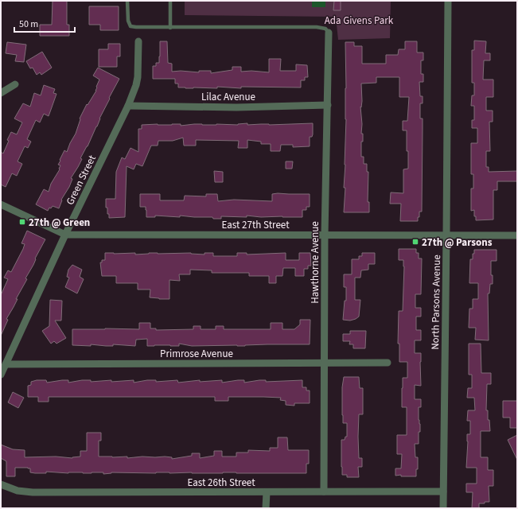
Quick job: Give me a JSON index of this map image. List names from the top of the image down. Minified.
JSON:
{"streets":{"street":["Lilac Avenue","Green Street","East 27th Street","Hawthorne Avenue","North Parsons Avenue","Primrose Avenue","East 26th Street"]},"crossings":[["Lilac Avenue","Green Street"],["Lilac Avenue","Hawthorne Avenue"],["Green Street","East 27th Street"],["Green Street","Primrose Avenue"],["East 27th Street","Hawthorne Avenue"],["East 27th Street","North Parsons Avenue"],["Hawthorne Avenue","Primrose Avenue"],["Hawthorne Avenue","East 26th Street"],["North Parsons Avenue","East 26th Street"]],"parks":["Ada Givens Park"],"places":{"transit":["27th @ Green","27th @ Parsons"]},"scale_bar":"50 m"}
